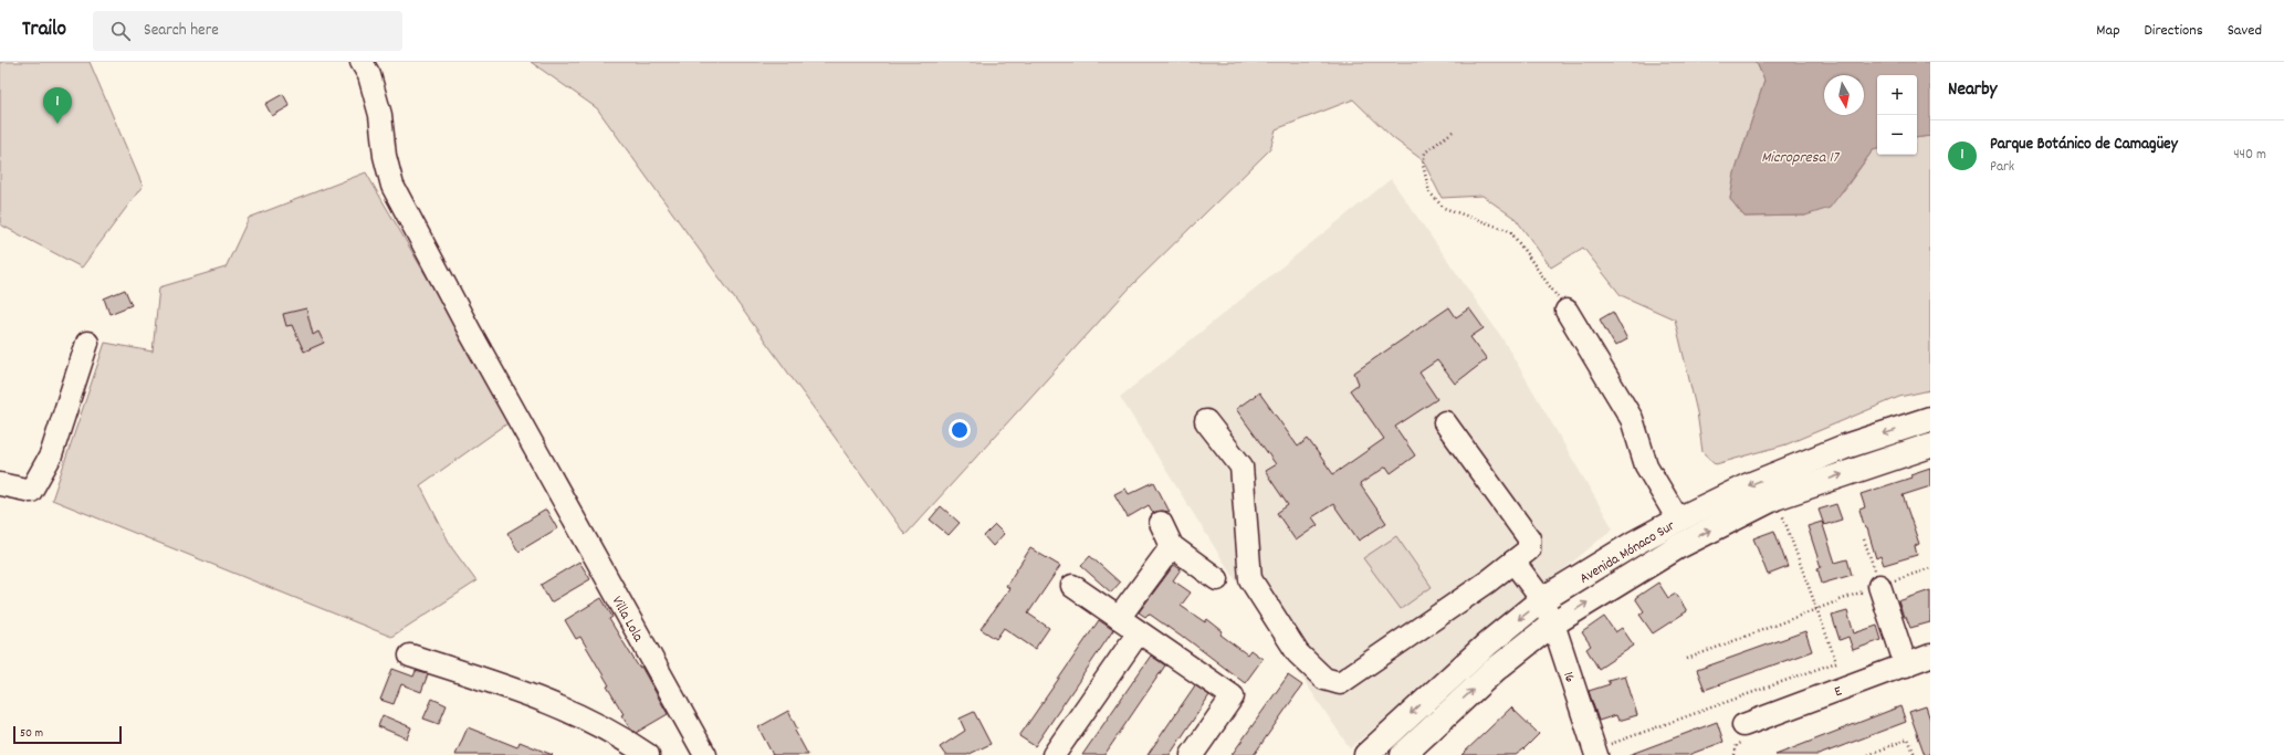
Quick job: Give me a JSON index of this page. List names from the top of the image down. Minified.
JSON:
{"streets":{"main road":["Avenida Mónaco Sur"],"street":["Villa Lola","16","E"]},"crossings":[["Avenida Mónaco Sur","16"]],"water":["Micropresa 17"],"scale_bar":"50 m","north":"bottom","page":{"header":"Trailo","search":"Search here","nav":["Map","Directions","Saved"],"heading":"Nearby","map_buttons":["+","−"],"pins":"1","list":[{"mark":"1","name":"Parque Botánico de Camagüey","note":"Park","value":"440 m"}],"scale":"50 m"}}
